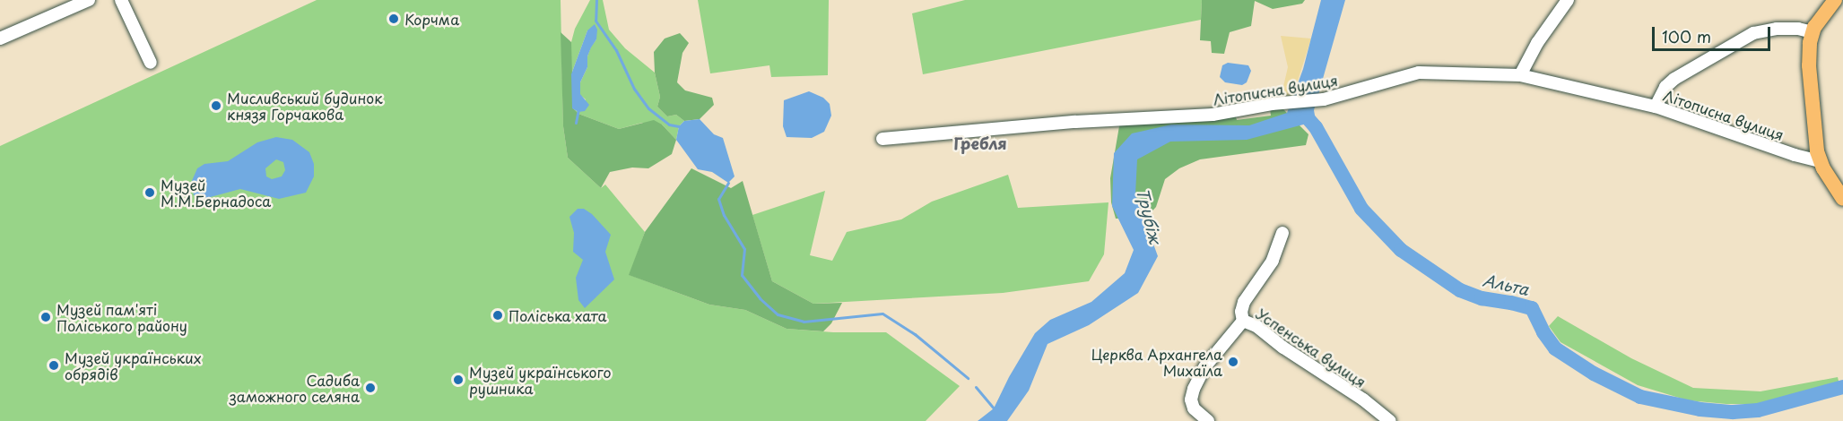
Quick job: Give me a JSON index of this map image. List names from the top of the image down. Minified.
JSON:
{"streets":{"street":["Літописна вулиця","Успенська вулиця"]},"districts":["Гребля"],"water":["Трубіж","Альта"],"places":["Корчма","Мисливський будинок князя Горчакова","Музей М.М.Бернадоса","Поліська хата","Музей пам'яті Поліського району","Церква Архангела Михаїла","Музей українських обрядів","Музей українського рушника","Садиба заможного селяна"],"scale_bar":"100 m"}
